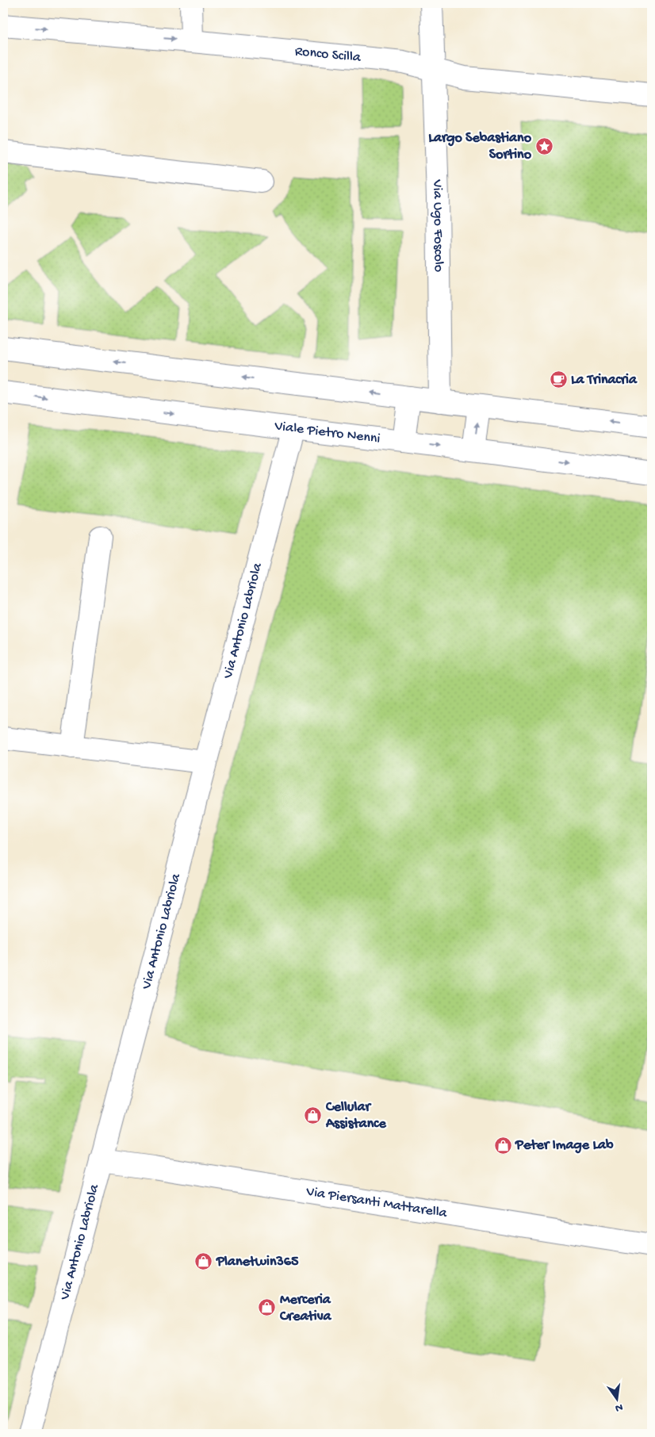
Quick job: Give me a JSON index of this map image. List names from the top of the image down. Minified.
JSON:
{"streets":{"street":["Ronco Scilla","Via Ugo Foscolo","Viale Pietro Nenni","Via Antonio Labriola","Via Piersanti Mattarella"]},"crossings":[["Ronco Scilla","Via Ugo Foscolo"],["Viale Pietro Nenni","Via Antonio Labriola"],["Via Antonio Labriola","Via Piersanti Mattarella"]],"places":{"place":["Largo Sebastiano Sortino"],"cafe":["La Trinacria"],"shop":["Cellular Assistance","Peter Image Lab","Planetwin365","Merceria Creativa"]},"north":"bottom"}
